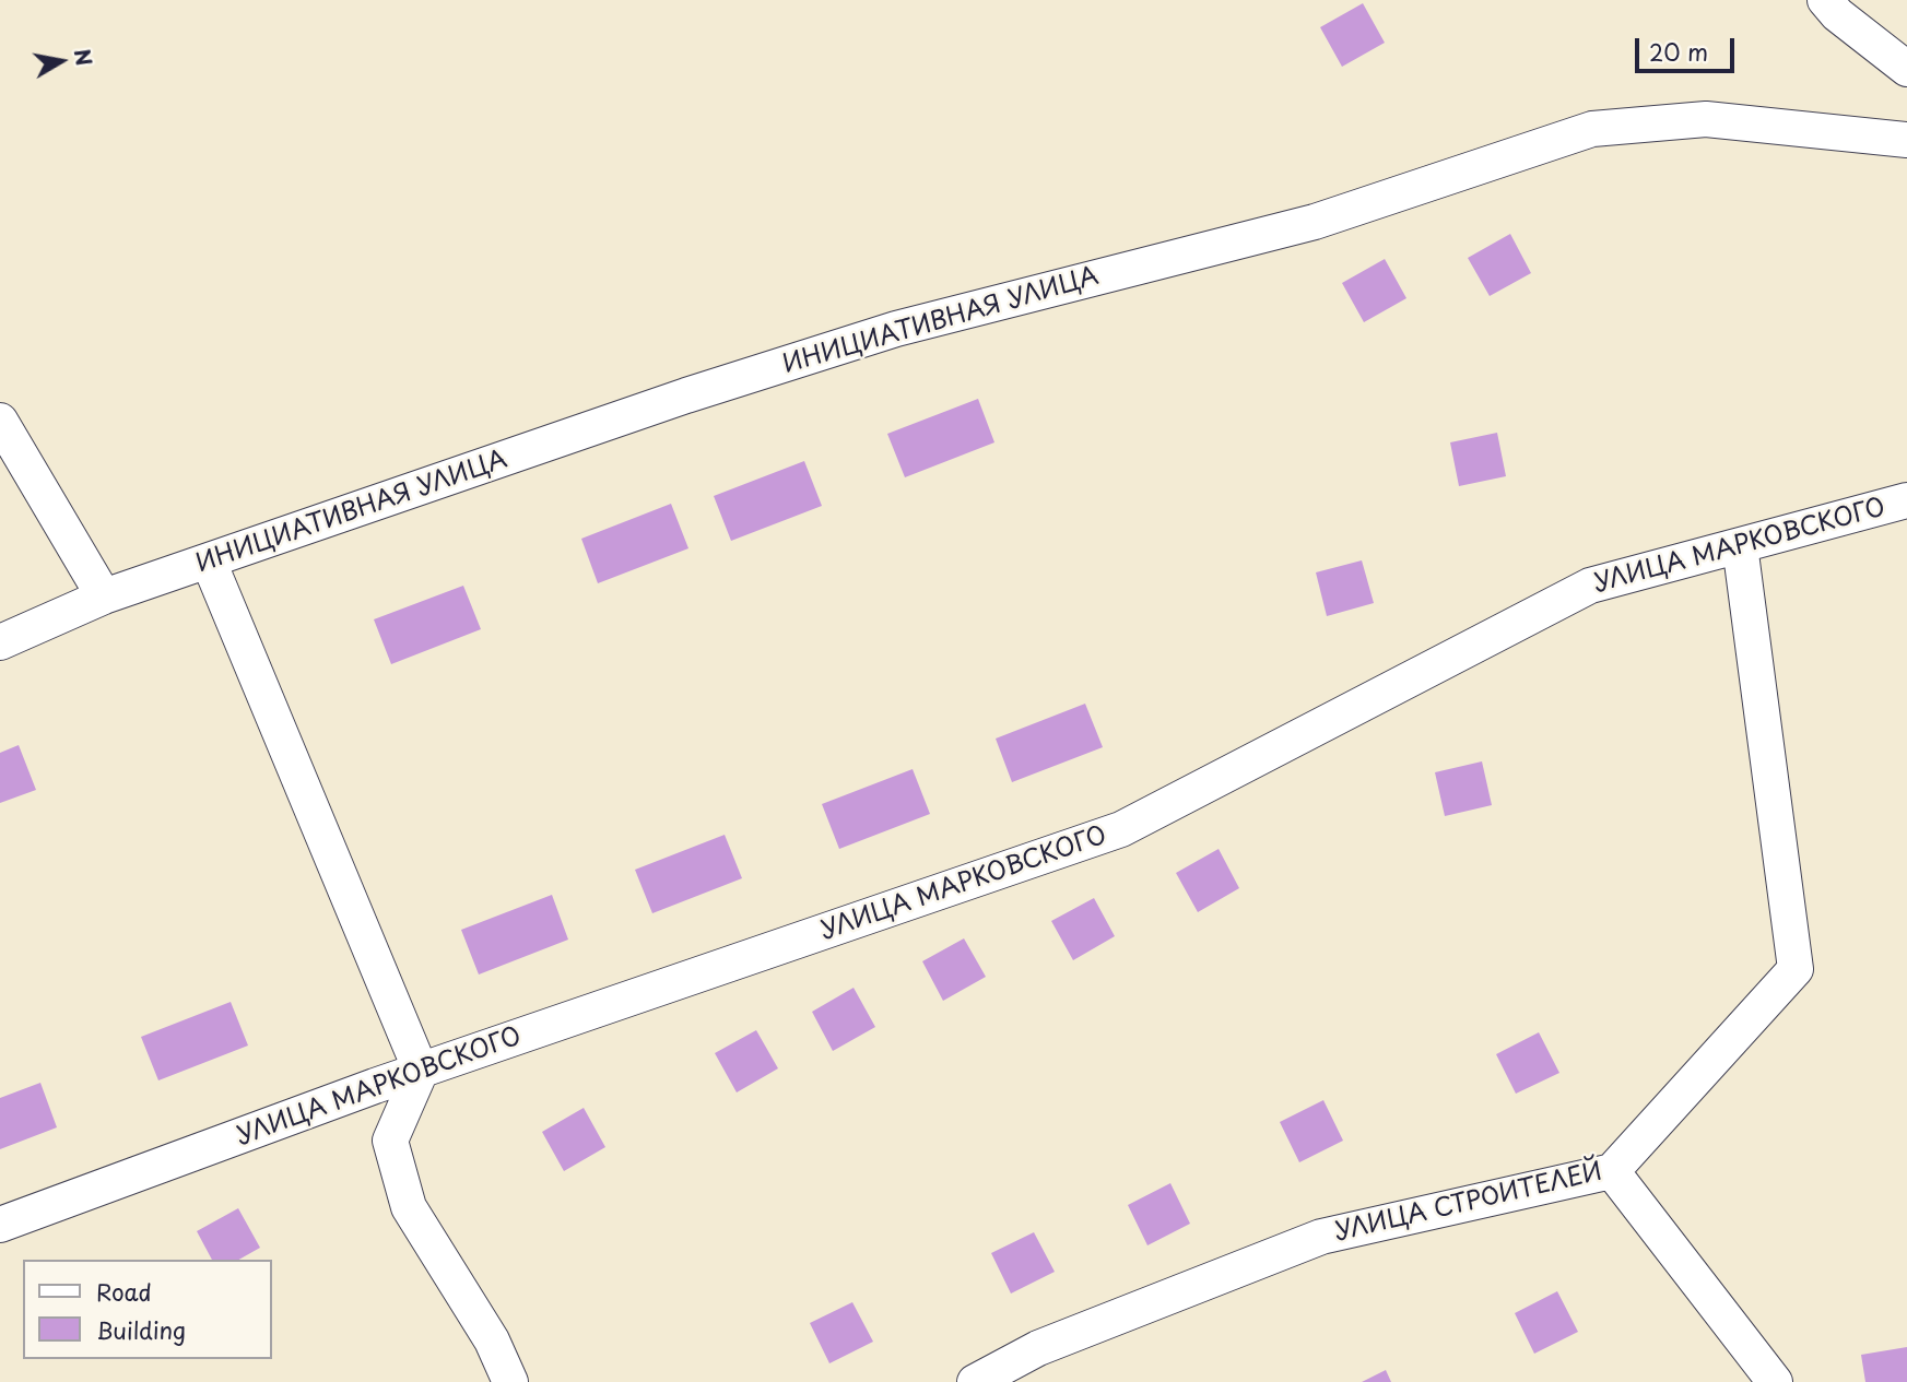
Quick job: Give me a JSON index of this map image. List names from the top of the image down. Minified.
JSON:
{"streets":{"lane":["ИНИЦИАТИВНАЯ УЛИЦА","УЛИЦА МАРКОВСКОГО","УЛИЦА СТРОИТЕЛЕЙ"]},"crossings":[["УЛИЦА МАРКОВСКОГО","УЛИЦА СТРОИТЕЛЕЙ"]],"legend":["Road","Building"],"scale_bar":"20 m","north":"right"}
